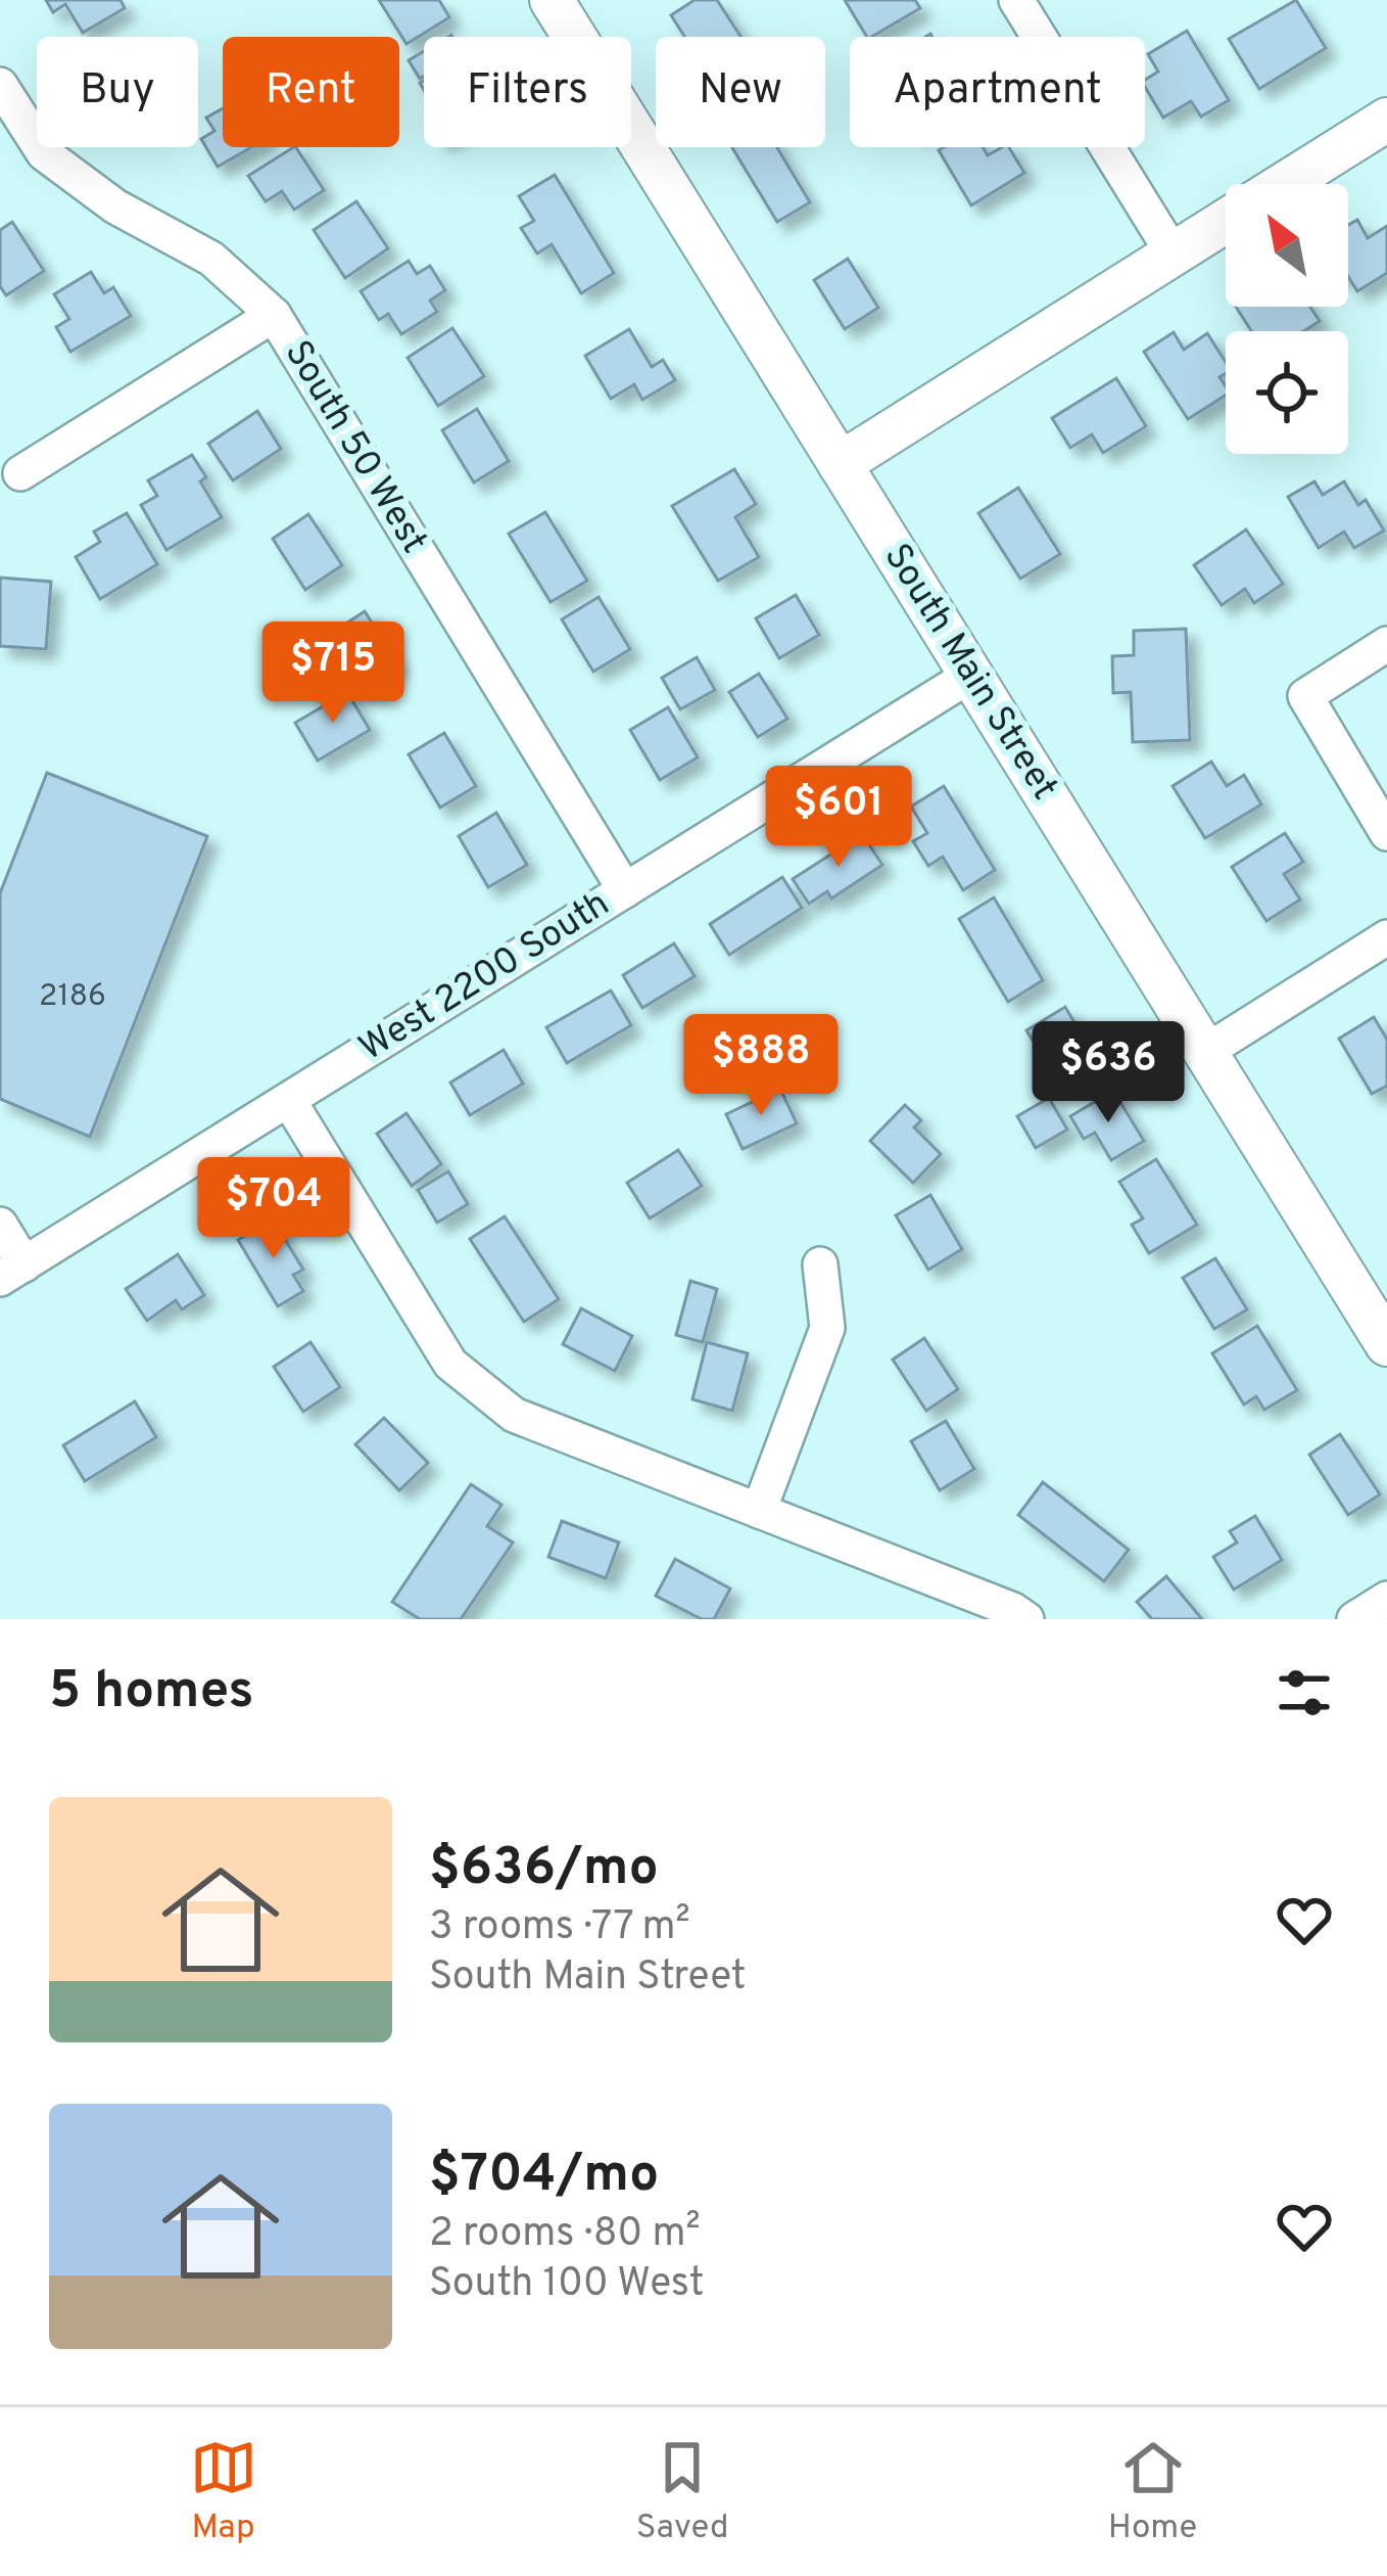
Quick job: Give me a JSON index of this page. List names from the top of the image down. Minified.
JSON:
{"streets":{"street":["South 50 West","South Main Street","West 2200 South"]},"crossings":[["South 50 West","West 2200 South"],["South Main Street","West 2200 South"]],"house_numbers":["2186"],"north":"top left","page":{"chip":["Buy","Rent","Filters","New","Apartment"],"price":["$715","$601","$888","$636","$704"],"heading":"5 homes","list":[{"name":"$636/mo","note":"3 rooms · 77 m² · South Main Street"},{"name":"$704/mo","note":"2 rooms · 80 m² · South 100 West"}],"tabs":["Map","Saved","Home"]}}
